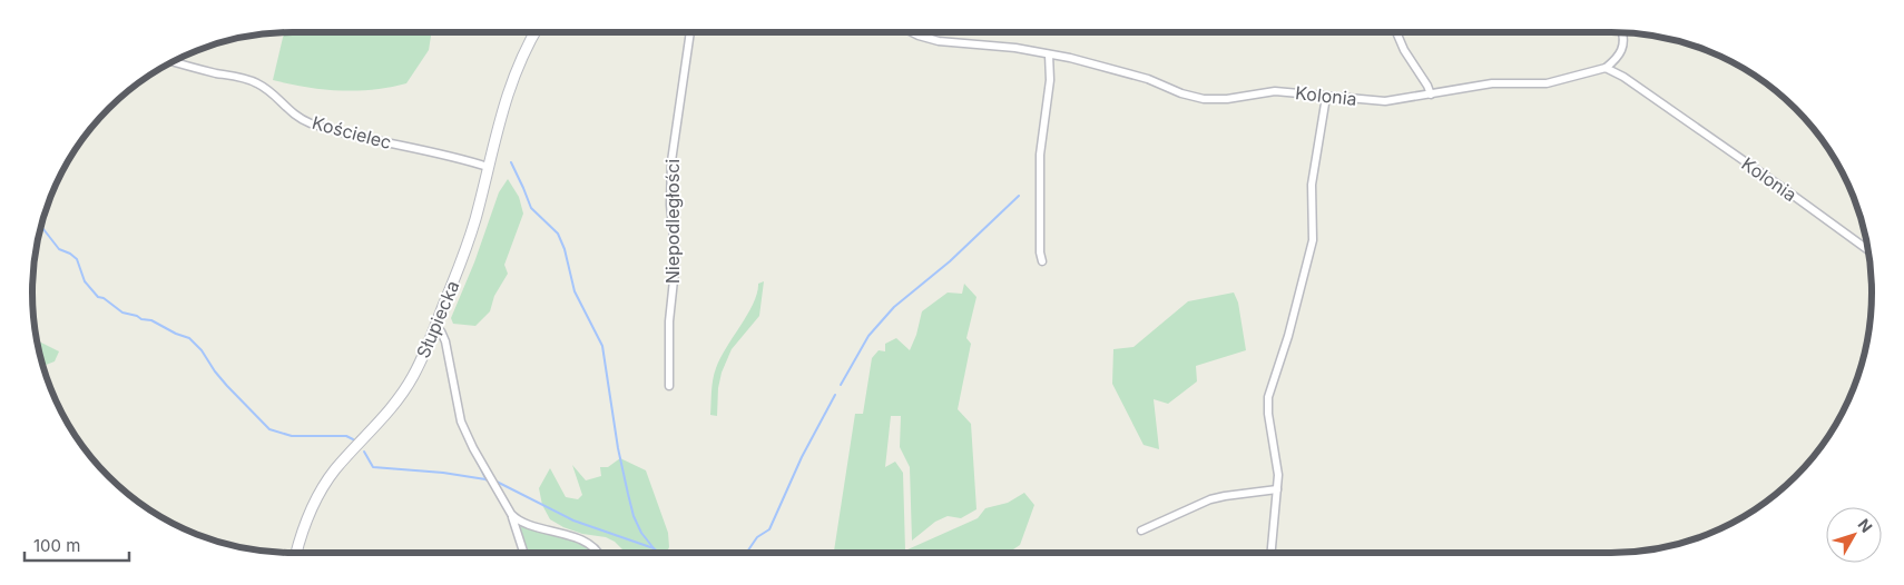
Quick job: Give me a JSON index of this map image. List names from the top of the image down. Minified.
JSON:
{"streets":{"main road":["Słupiecka"],"street":["Kolonia","Kościelec","Niepodległości"]},"crossings":[["Kościelec","Słupiecka"]],"scale_bar":"100 m","north":"top right"}
